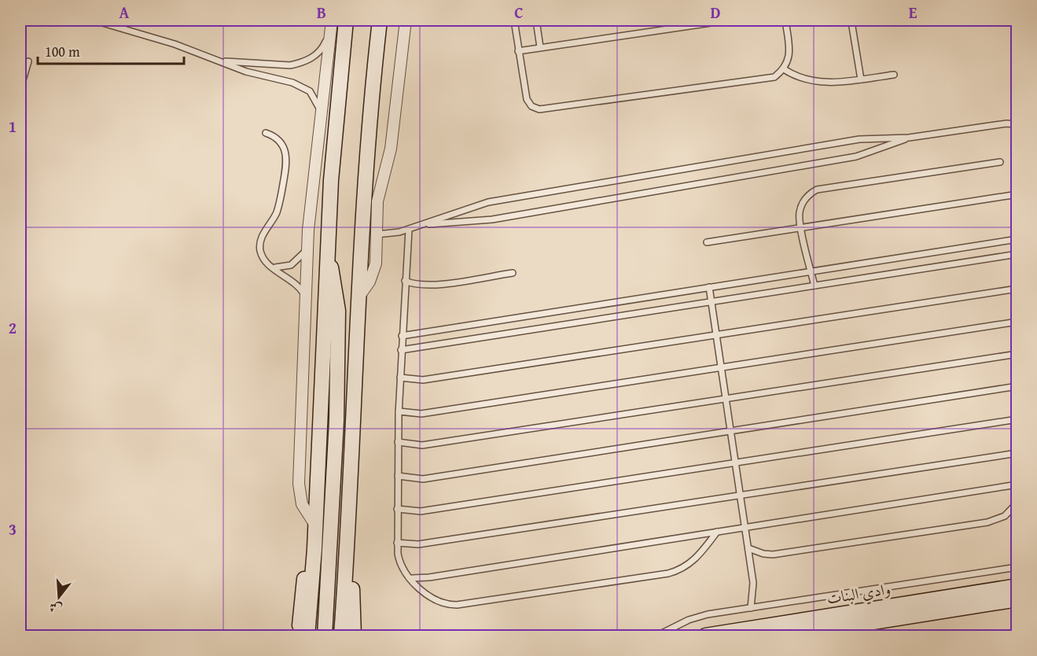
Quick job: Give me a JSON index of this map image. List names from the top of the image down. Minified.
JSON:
{"streets":{"main road":["وادي البنات"]},"scale_bar":"100 m","north":"bottom","grid":{"columns":["A","B","C","D","E"],"rows":["1","2","3"]}}
